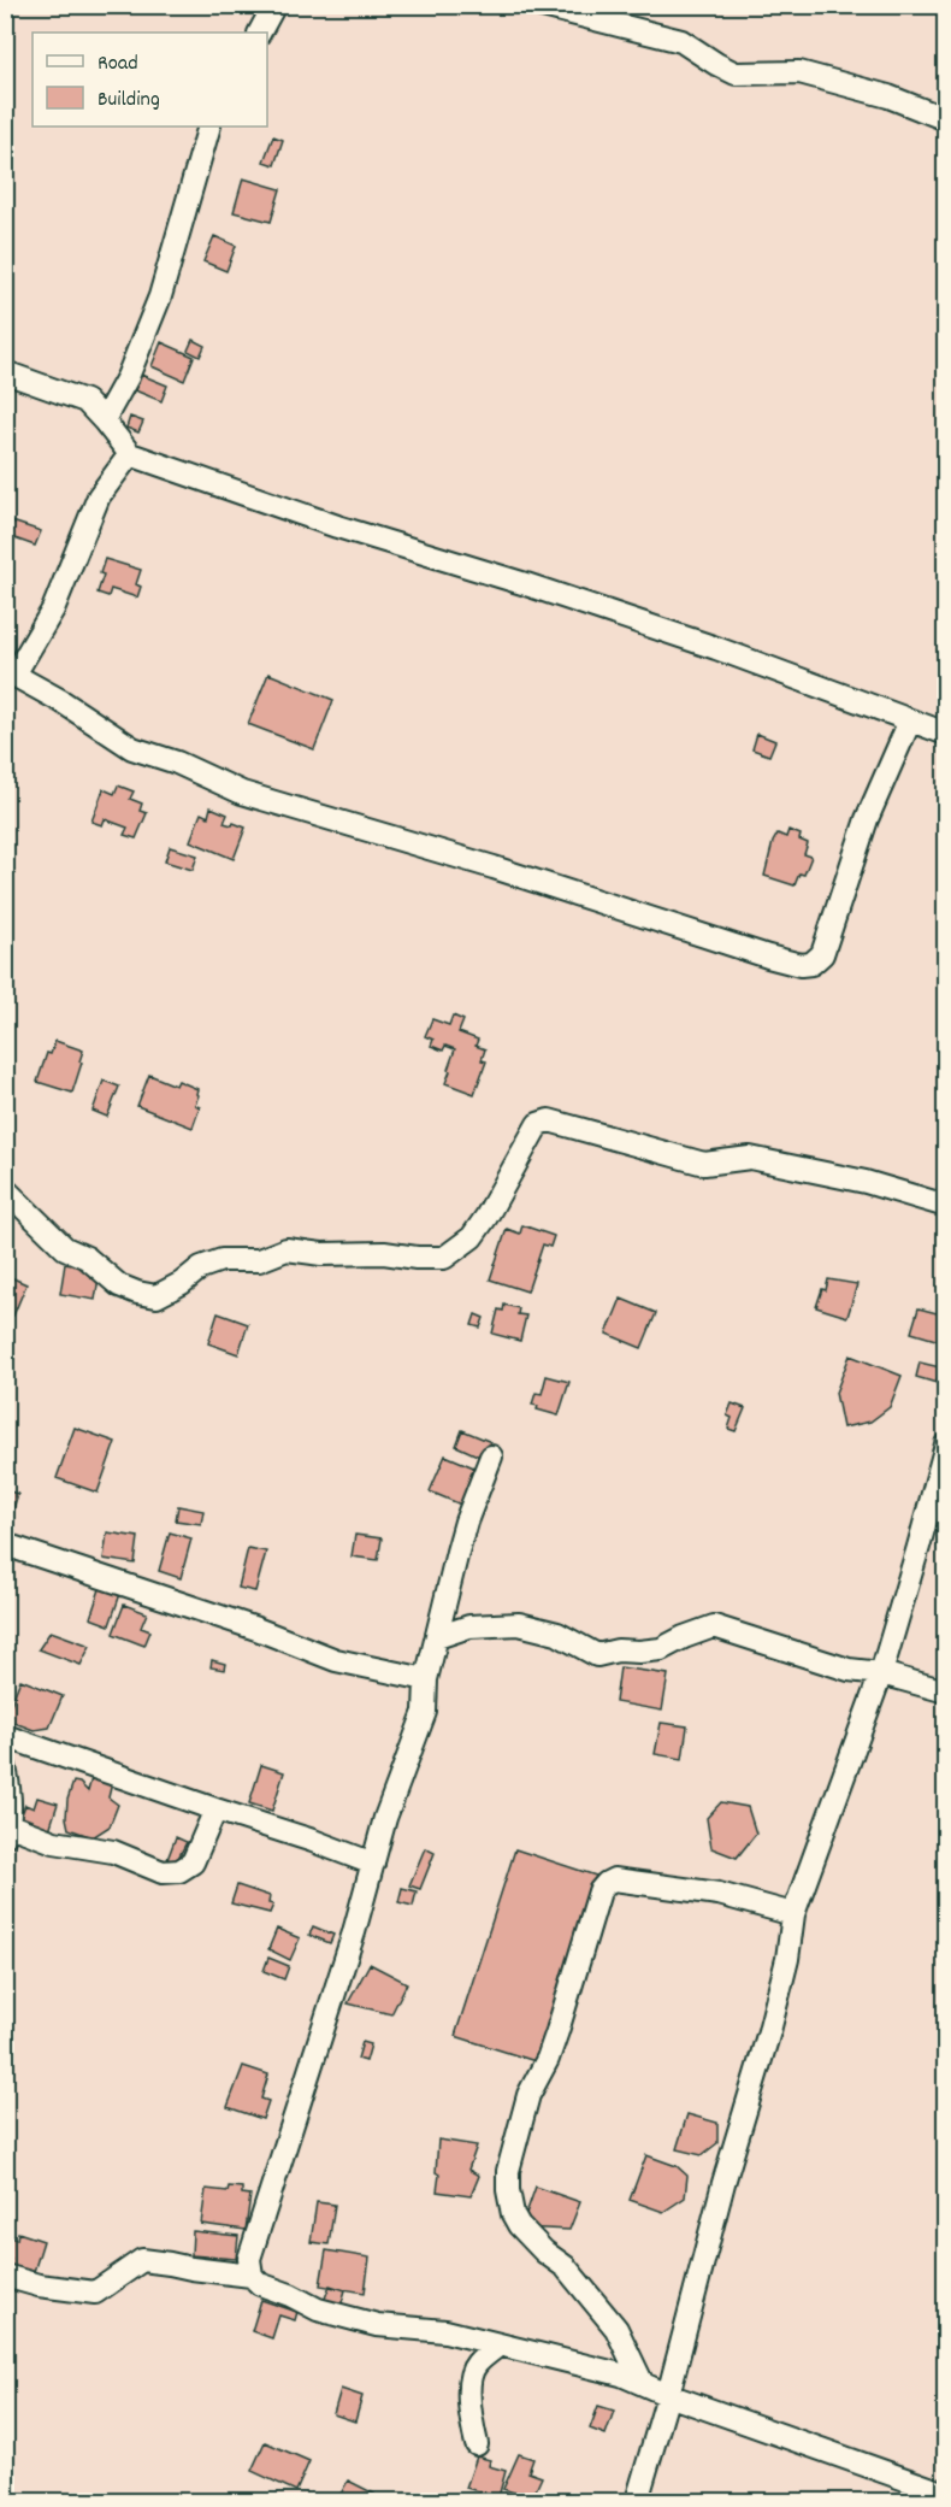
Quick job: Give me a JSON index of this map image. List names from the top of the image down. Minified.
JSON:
{"legend":["Road","Building"]}
